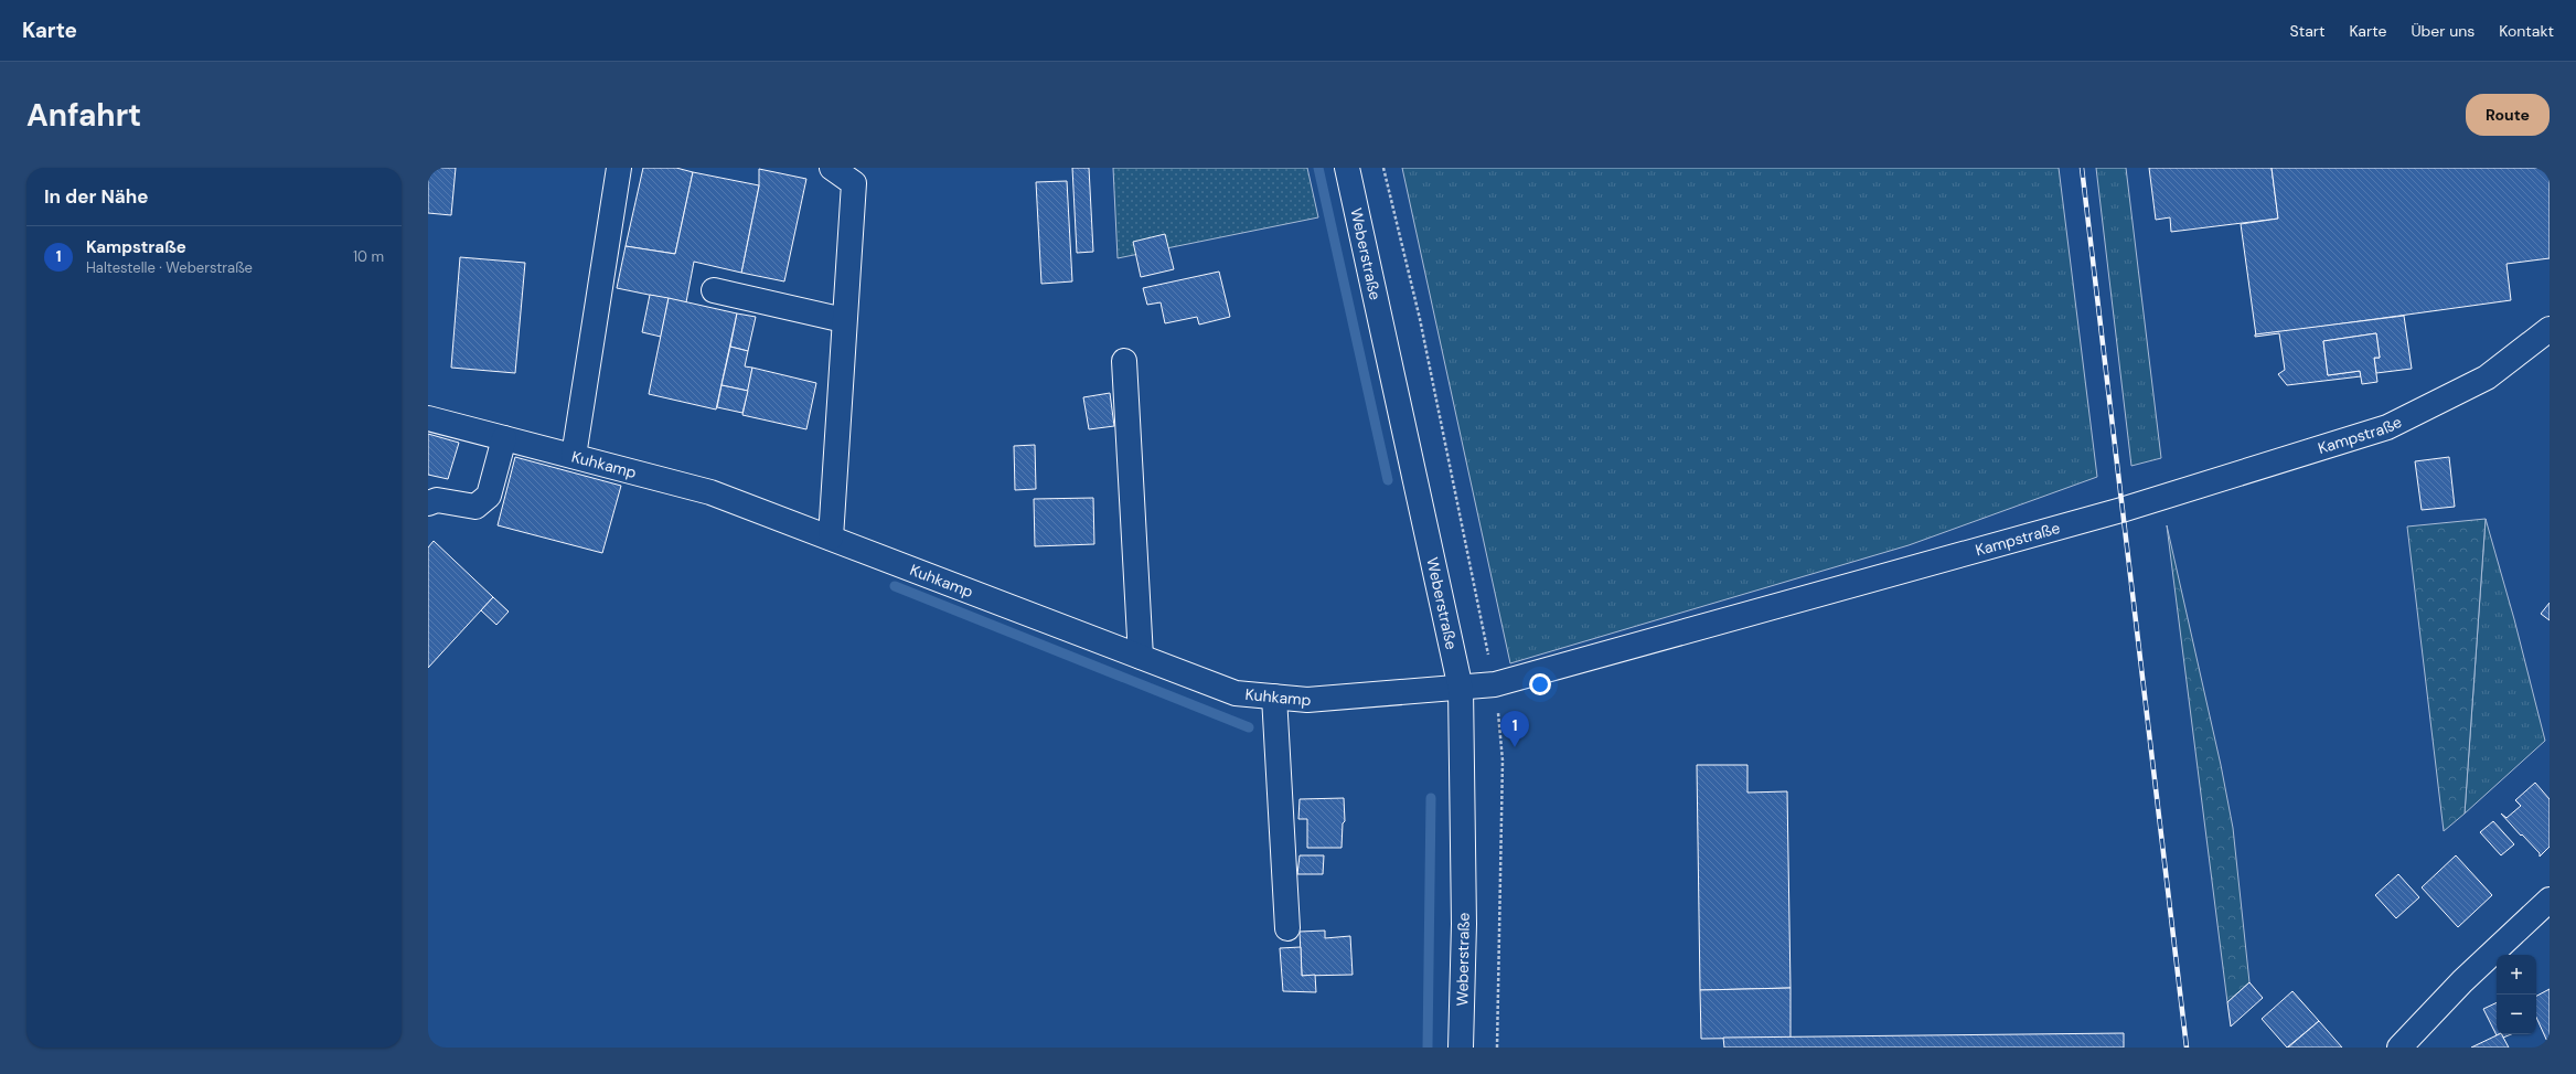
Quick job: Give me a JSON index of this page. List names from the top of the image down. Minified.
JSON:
{"streets":{"street":["Weberstraße","Kampstraße","Kuhkamp"]},"crossings":[["Weberstraße","Kampstraße"],["Weberstraße","Kuhkamp"],["Kampstraße","Kuhkamp"]],"page":{"header":"Karte","nav":["Start","Karte","Über uns","Kontakt"],"buttons":"Route","title":"Anfahrt","heading":"In der Nähe","list":[{"mark":"1","name":"Kampstraße","note":"Haltestelle · Weberstraße","value":"10 m"}],"pins":"1","map_buttons":["+","−"]}}
